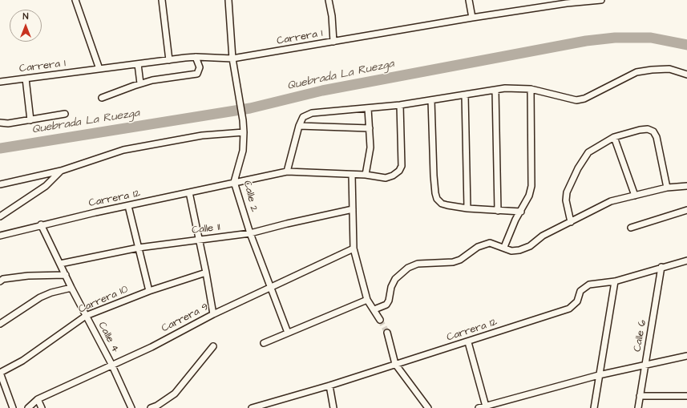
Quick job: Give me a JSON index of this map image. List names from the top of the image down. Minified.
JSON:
{"streets":{"street":["Carrera 1","Calle 2","Carrera 12","Calle 11","Carrera 10","Carrera 9","Calle 6","Calle 4"]},"crossings":[["Carrera 1","Calle 2"],["Calle 2","Carrera 12"],["Calle 2","Calle 11"],["Calle 2","Carrera 9"],["Carrera 12","Calle 6"],["Carrera 12","Calle 4"],["Calle 11","Calle 4"],["Carrera 10","Calle 4"],["Carrera 9","Calle 4"]],"water":["Quebrada La Ruezga"],"north":"top"}
